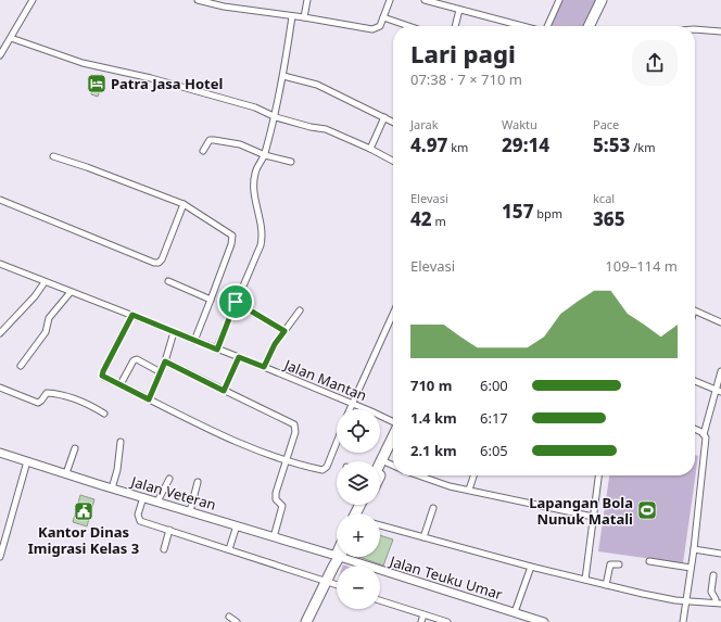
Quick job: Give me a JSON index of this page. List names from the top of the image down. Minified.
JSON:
{"streets":{"street":["Jalan Mantan","Jalan Veteran","Jalan Teuku Umar"]},"places":{"hotel":["Patra Jasa Hotel"],"sports":["Lapangan Bola Nunuk Matali"],"public building":["Kantor Dinas Imigrasi Kelas 3"]},"page":{"heading":["Lari pagi","07:38 · 7 × 710 m"],"stats":[["Jarak","4.97 km"],["Waktu","29:14"],["Pace","5:53 /km"],["Elevasi","42 m"],["157 bpm"],["kcal","365"]],"chart":["Elevasi","109–114 m"],"list":[{"name":"710 m","note":"6:00"},{"name":"1.4 km","note":"6:17"},{"name":"2.1 km","note":"6:05"}],"map_buttons":["+","−"]}}
